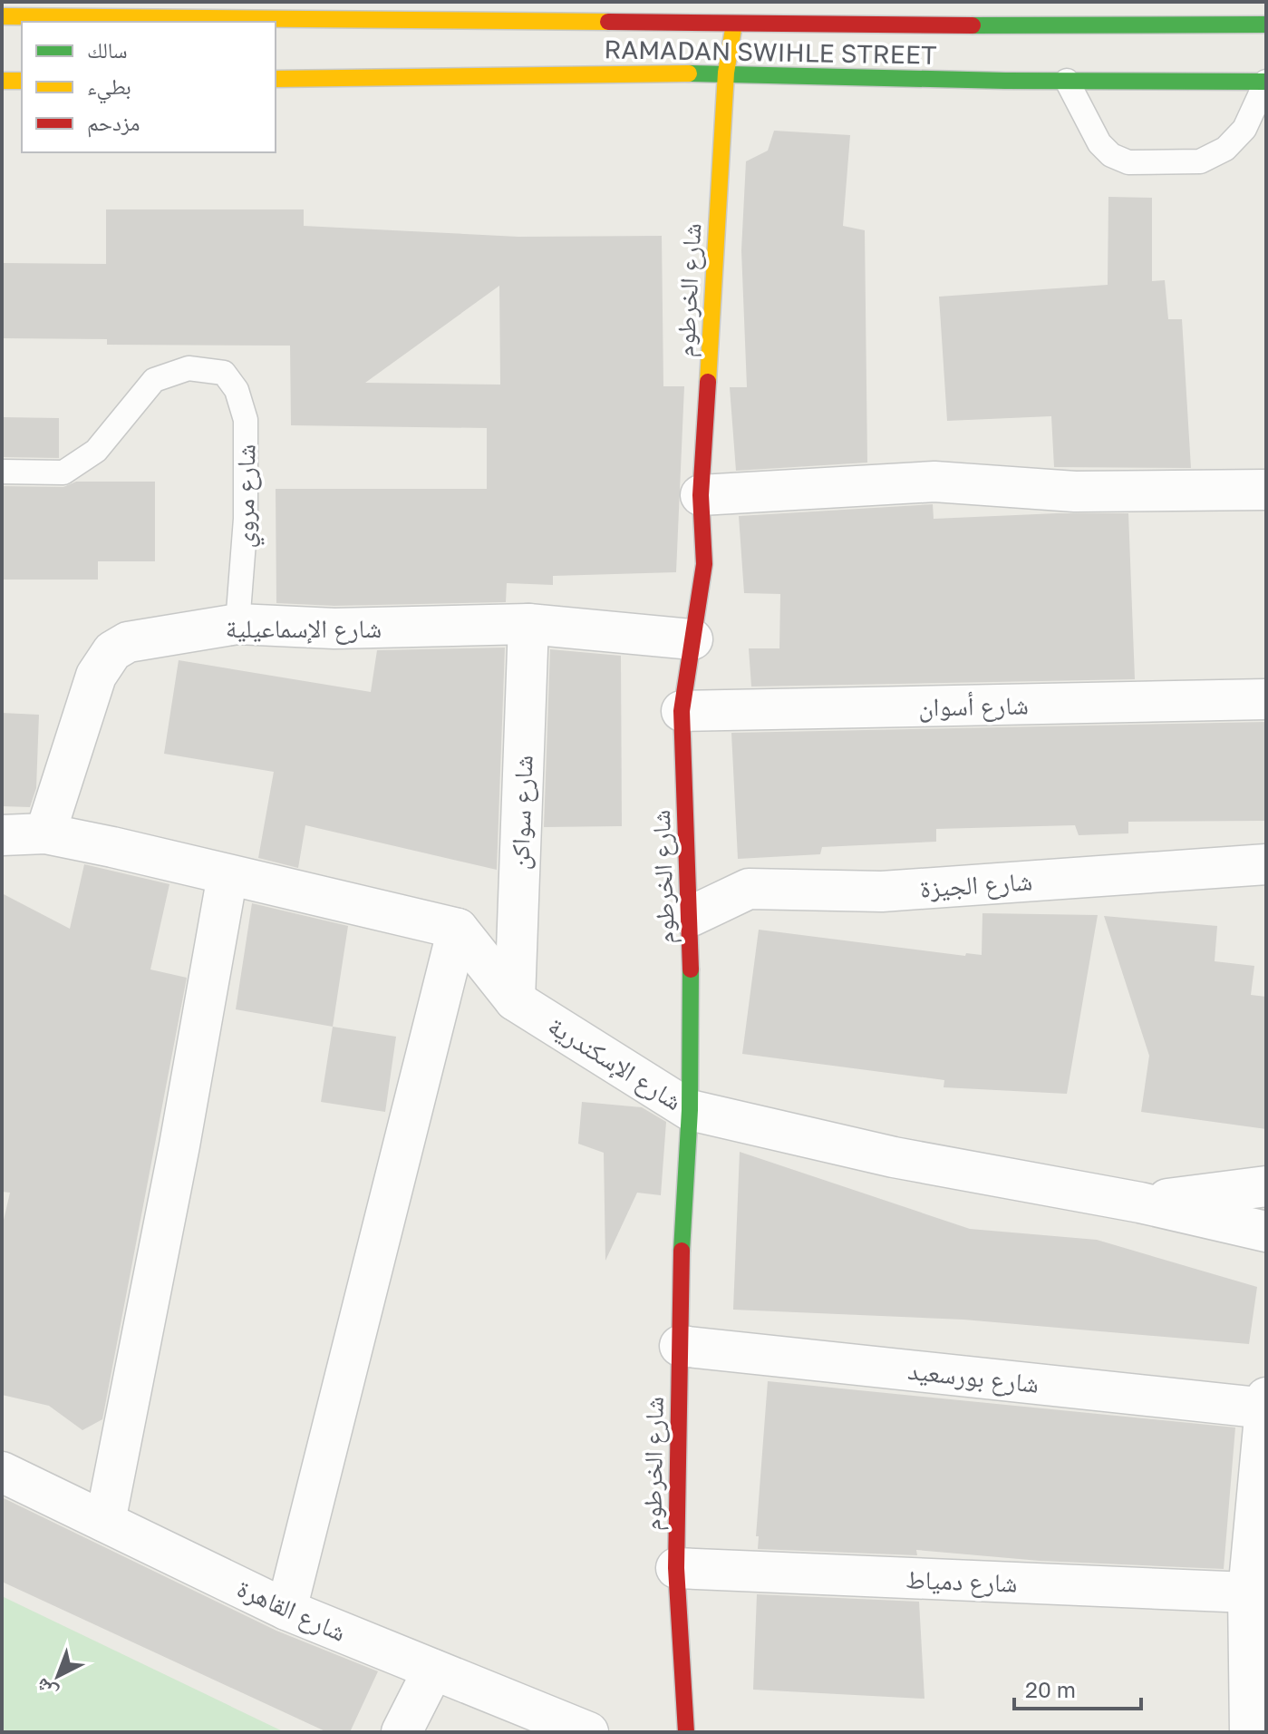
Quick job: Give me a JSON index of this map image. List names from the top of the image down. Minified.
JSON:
{"streets":{"main road":["RAMADAN SWIHLE STREET","شارع الخرطوم"],"street":["شارع الإسماعيلية","شارع أسوان","شارع سواكن","شارع الجيزة","شارع الإسكندرية","شارع بورسعيد","شارع دمياط","شارع القاهرة"],"lane":["شارع مروي"]},"crossings":[["RAMADAN SWIHLE STREET","شارع الخرطوم"],["شارع الخرطوم","شارع الإسماعيلية"],["شارع الخرطوم","شارع أسوان"],["شارع الخرطوم","شارع الجيزة"],["شارع الخرطوم","شارع الإسكندرية"],["شارع الخرطوم","شارع بورسعيد"],["شارع الخرطوم","شارع دمياط"],["شارع مروي","شارع الإسماعيلية"],["شارع الإسماعيلية","شارع سواكن"],["شارع سواكن","شارع الإسكندرية"]],"legend":["سالك","بطيء","مزدحم"],"scale_bar":"20 m","north":"bottom left"}
